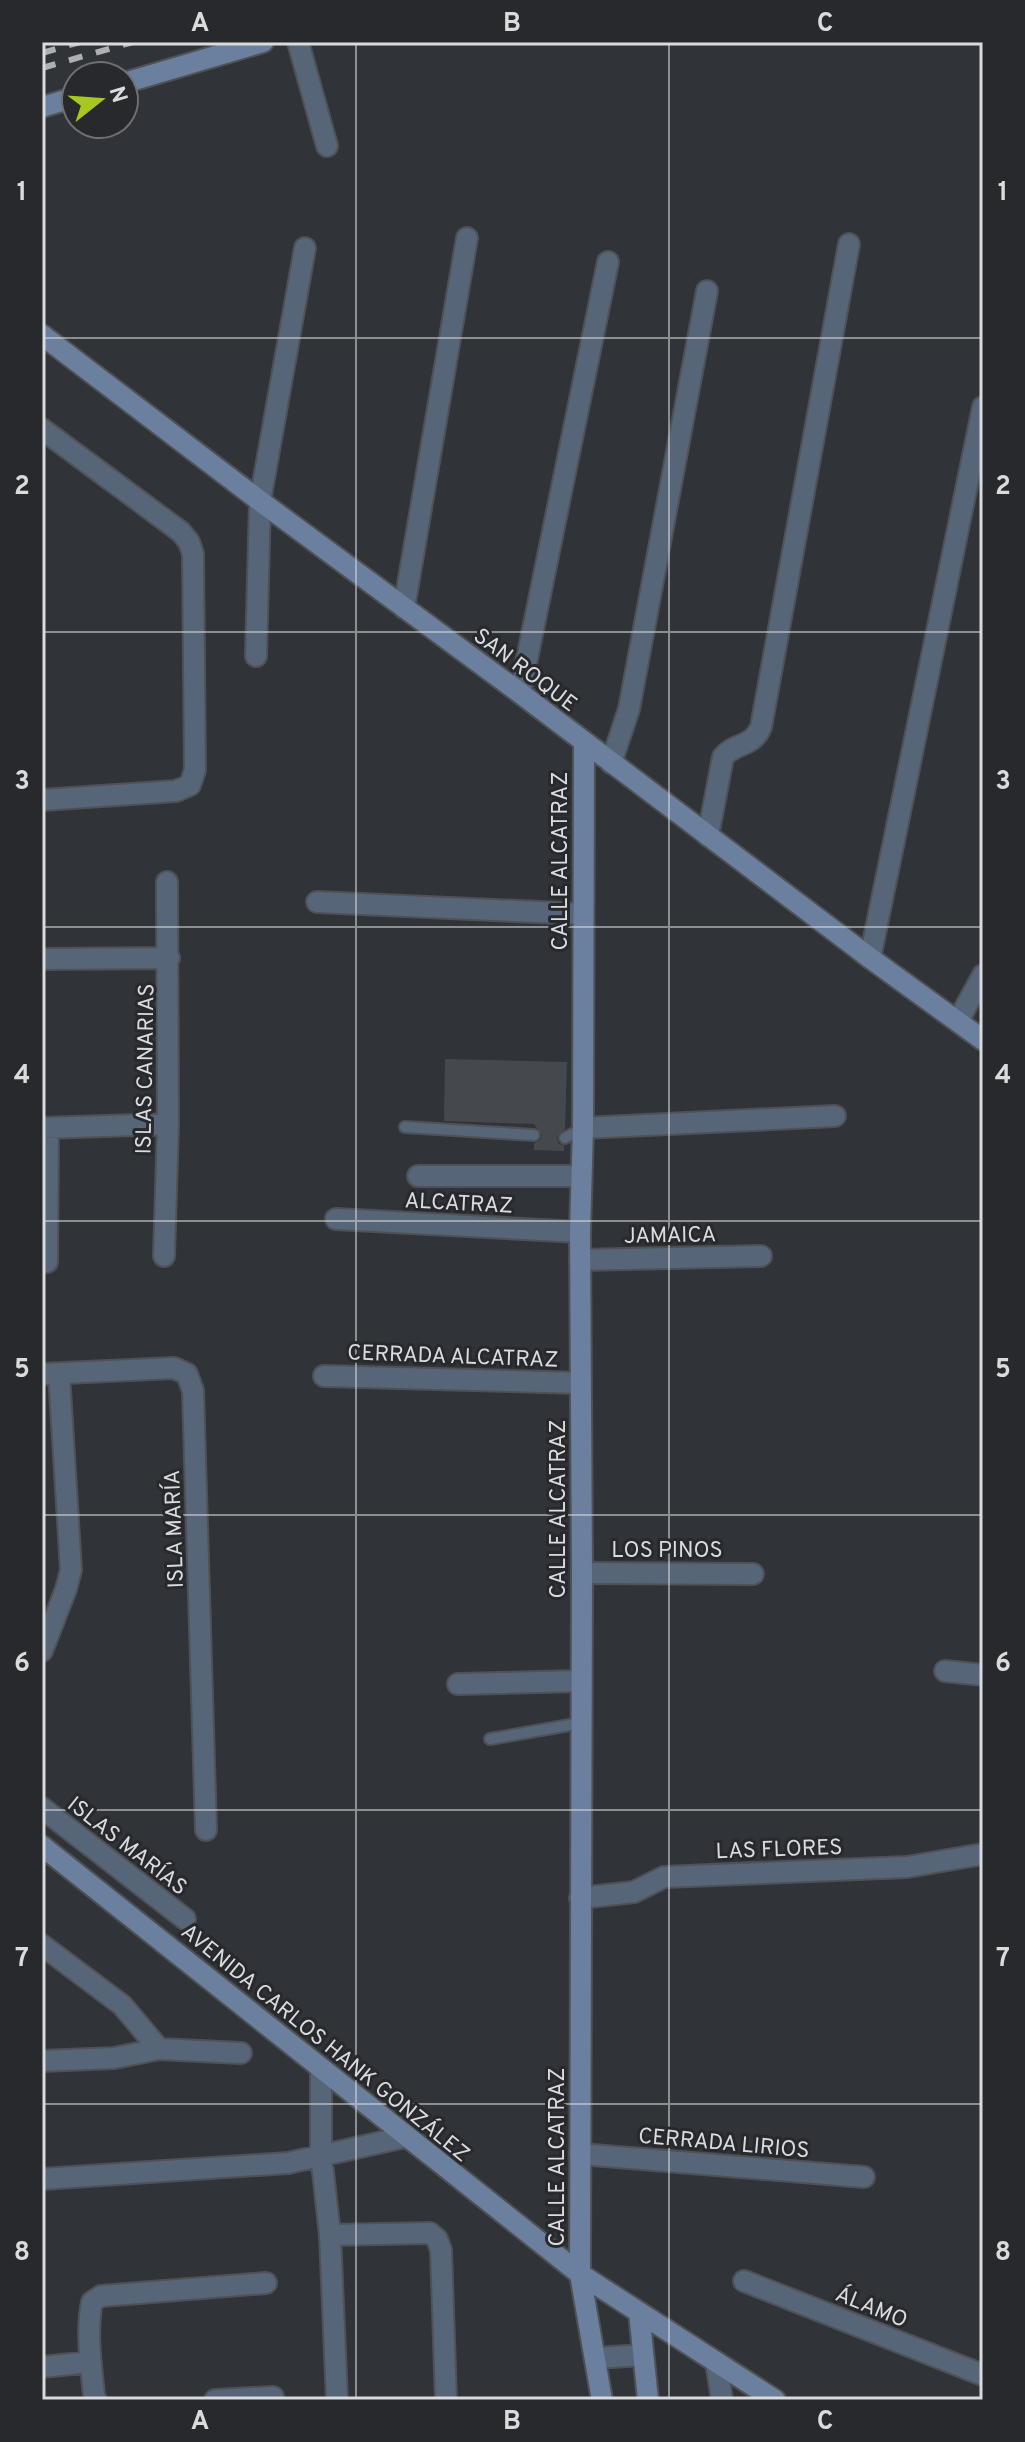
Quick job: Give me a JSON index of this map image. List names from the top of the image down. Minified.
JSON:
{"streets":{"main road":["SAN ROQUE","CALLE ALCATRAZ","AVENIDA CARLOS HANK GONZÁLEZ"],"street":["ISLAS CANARIAS","ALCATRAZ","JAMAICA","CERRADA ALCATRAZ","ISLA MARÍA","LOS PINOS","ISLAS MARÍAS","LAS FLORES","CERRADA LIRIOS","ÁLAMO"]},"crossings":[["SAN ROQUE","CALLE ALCATRAZ"],["CALLE ALCATRAZ","ALCATRAZ"],["CALLE ALCATRAZ","JAMAICA"],["CALLE ALCATRAZ","CERRADA ALCATRAZ"],["CALLE ALCATRAZ","LOS PINOS"],["CALLE ALCATRAZ","LAS FLORES"],["CALLE ALCATRAZ","AVENIDA CARLOS HANK GONZÁLEZ"],["CALLE ALCATRAZ","CERRADA LIRIOS"]],"north":"right","grid":{"columns":["A","B","C"],"rows":["1","2","3","4","5","6","7","8"]}}
